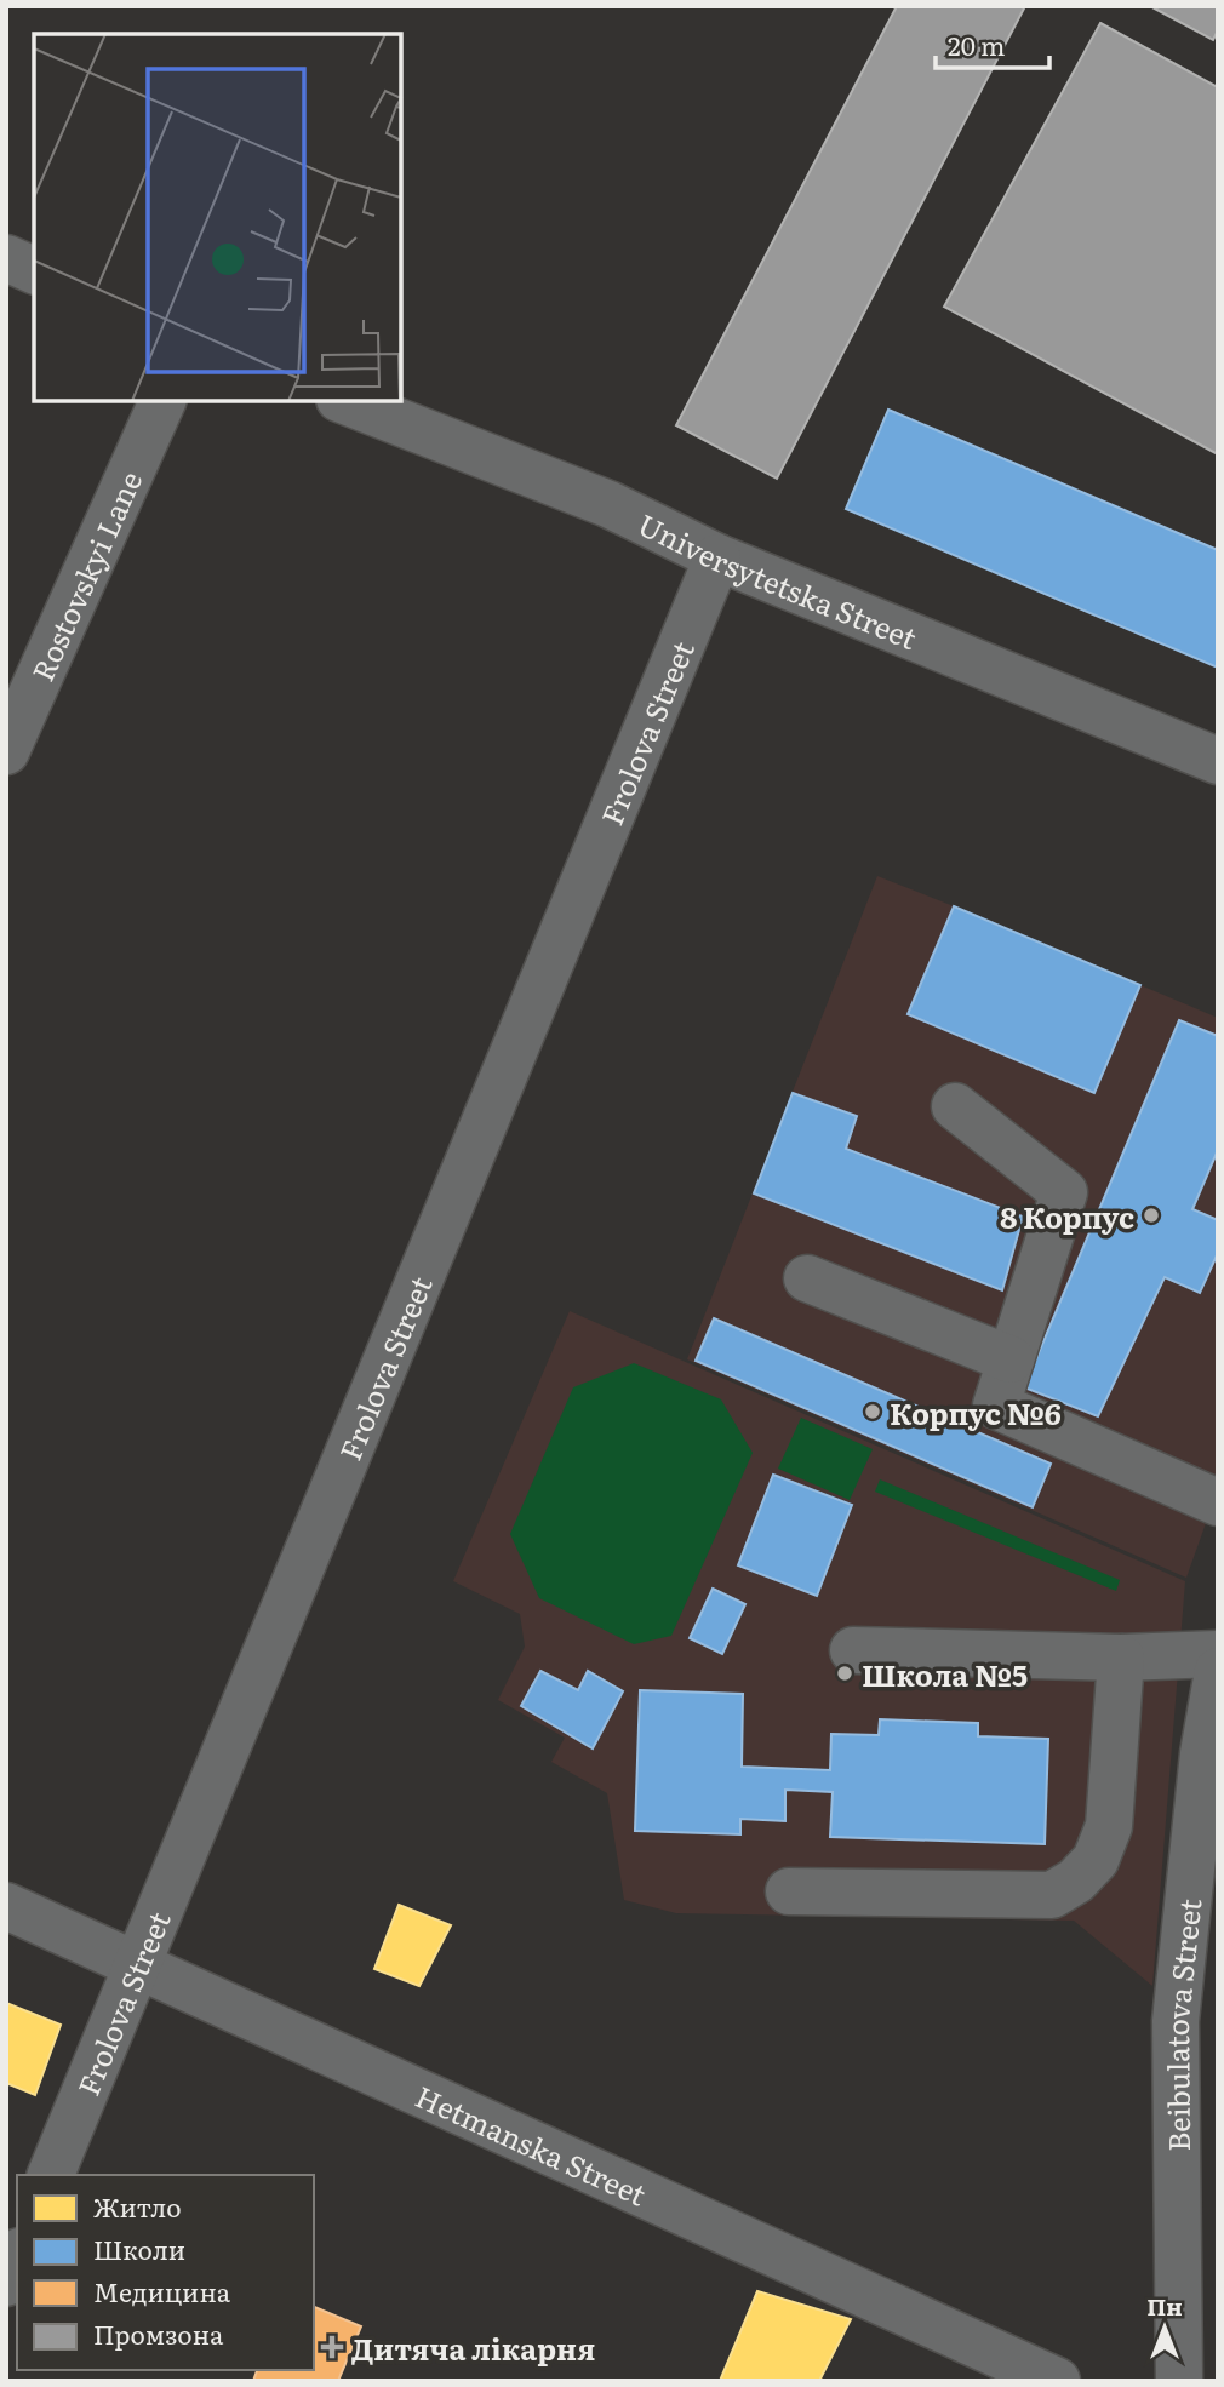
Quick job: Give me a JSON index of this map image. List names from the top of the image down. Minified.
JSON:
{"streets":{"street":["Rostovskyi Lane","Universytetska Street","Frolova Street","Beibulatova Street","Hetmanska Street"]},"crossings":[["Universytetska Street","Frolova Street"],["Frolova Street","Hetmanska Street"]],"places":{"other":["8 Корпус","Корпус №6","Школа №5"],"health":["Дитяча лікарня"]},"legend":["Житло","Школи","Медицина","Промзона"],"scale_bar":"20 m","north":"top"}
